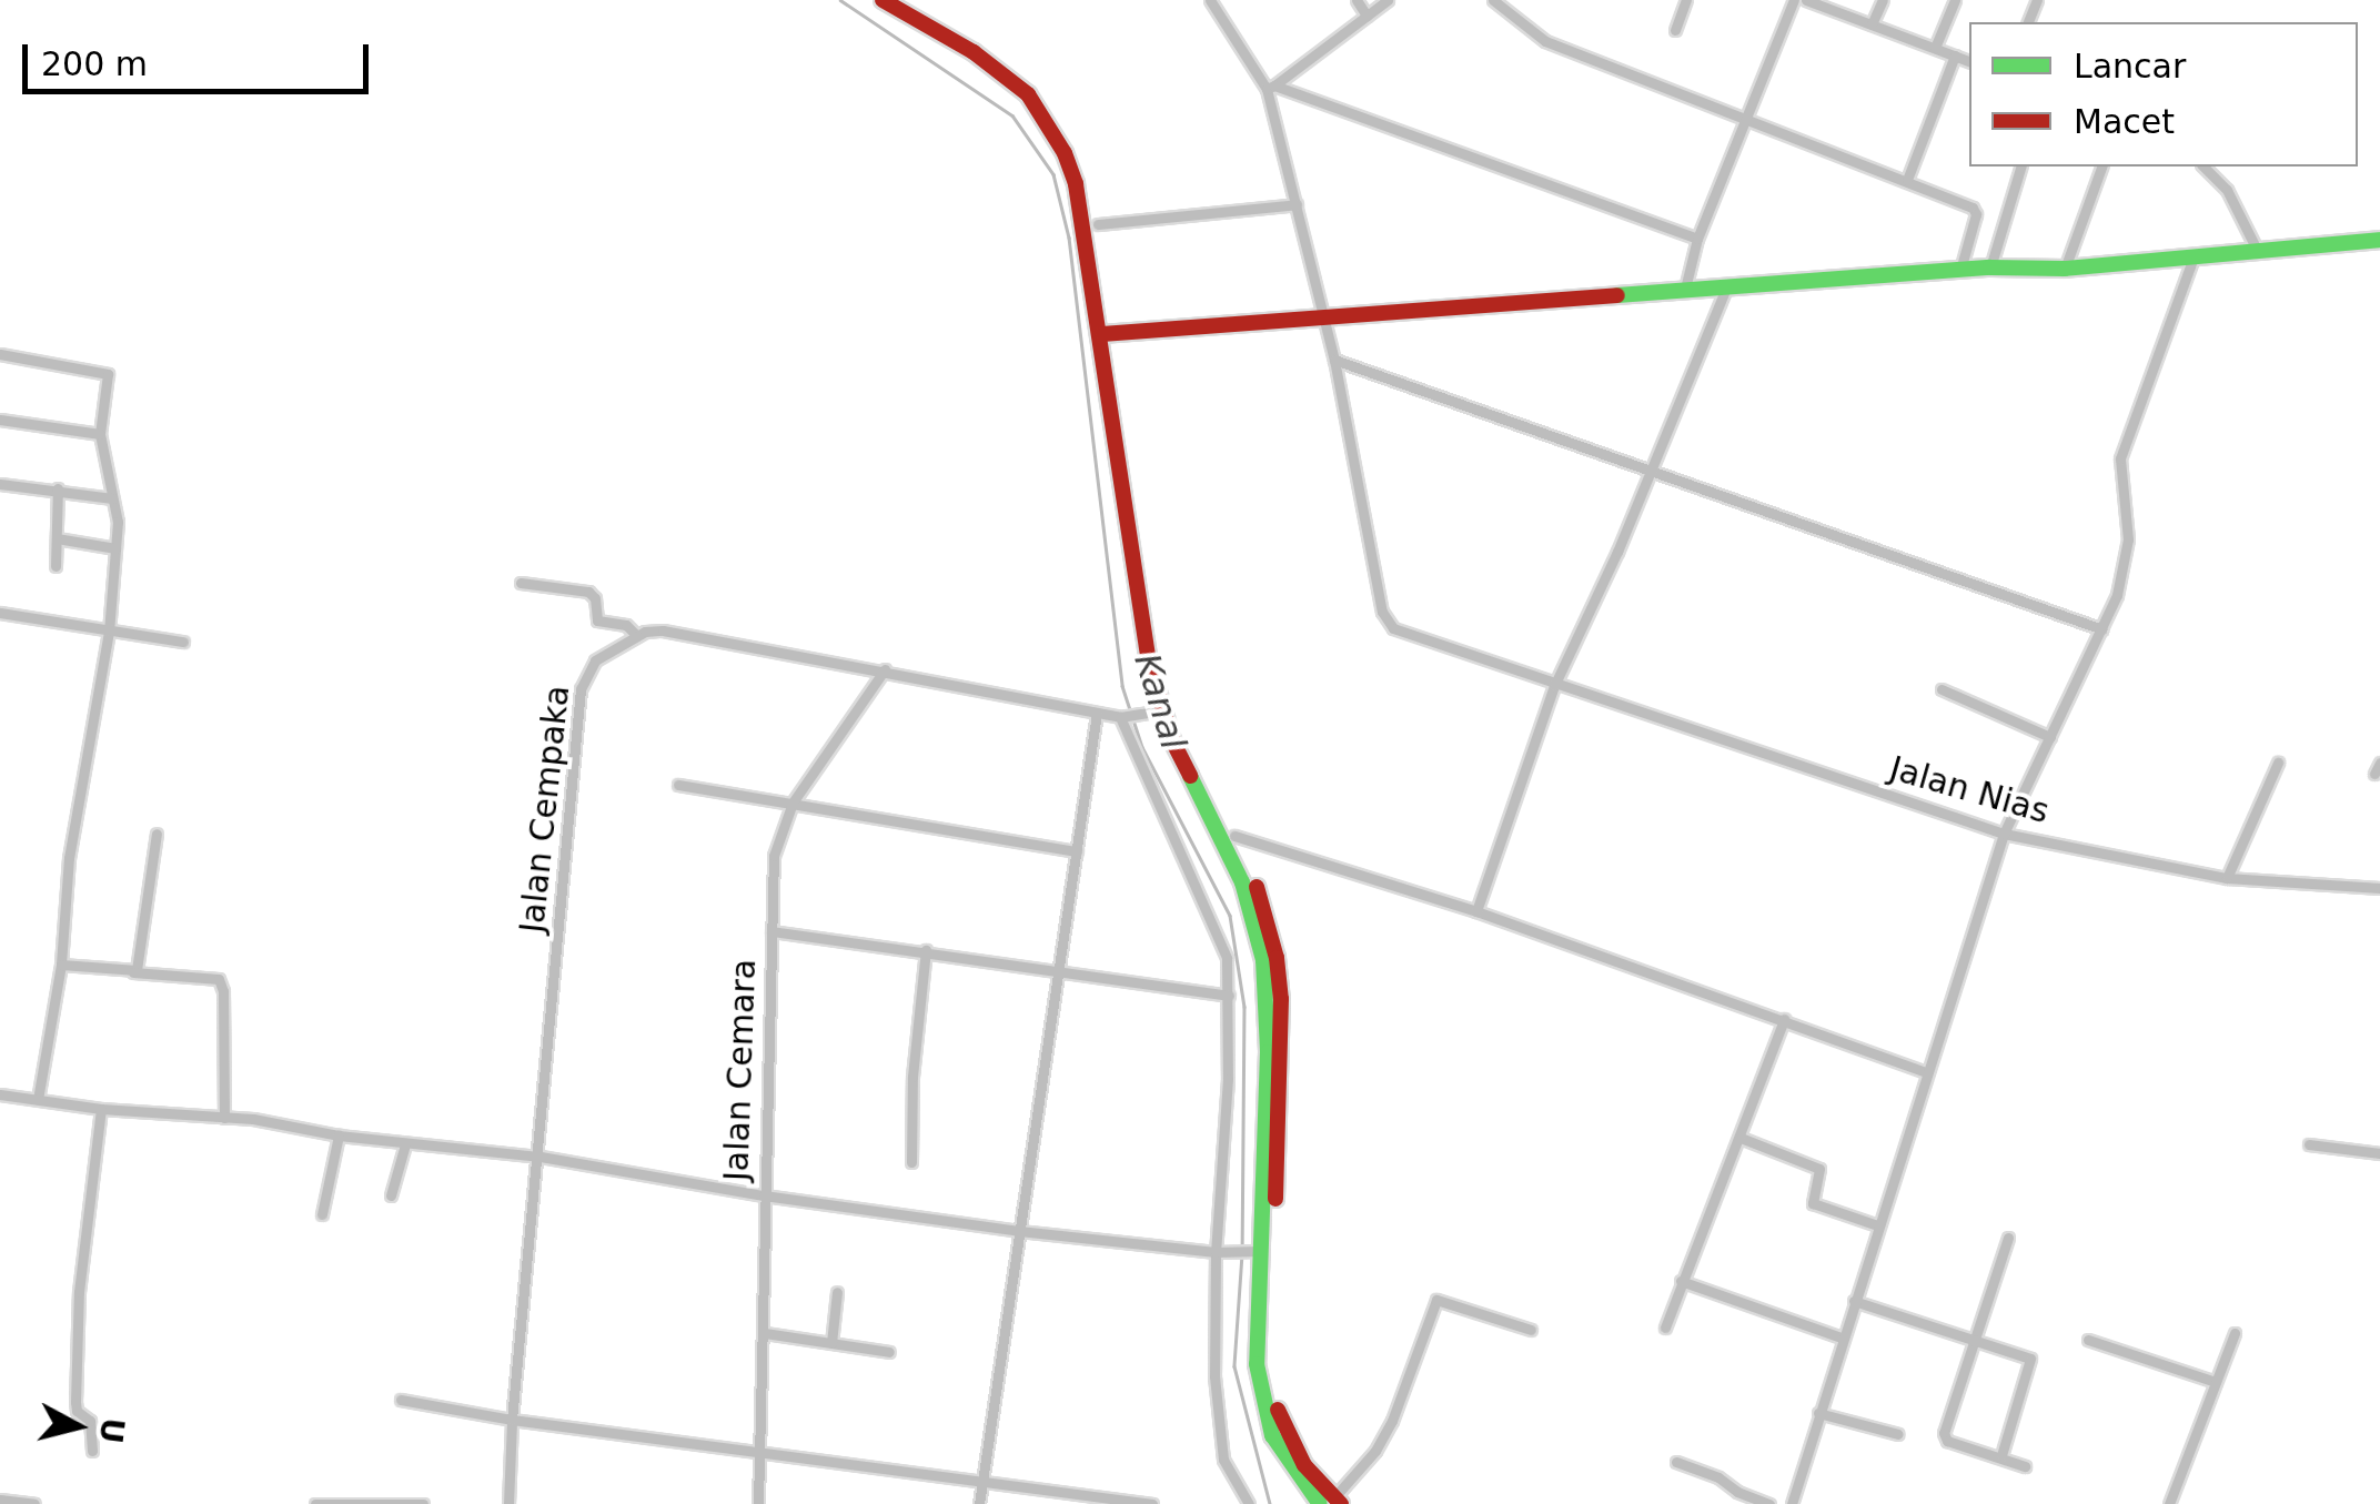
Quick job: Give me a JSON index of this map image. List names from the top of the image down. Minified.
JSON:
{"streets":{"street":["Jalan Nias","Jalan Cempaka","Jalan Cemara"]},"water":["Kanal"],"legend":["Lancar","Macet"],"scale_bar":"200 m","north":"right"}
